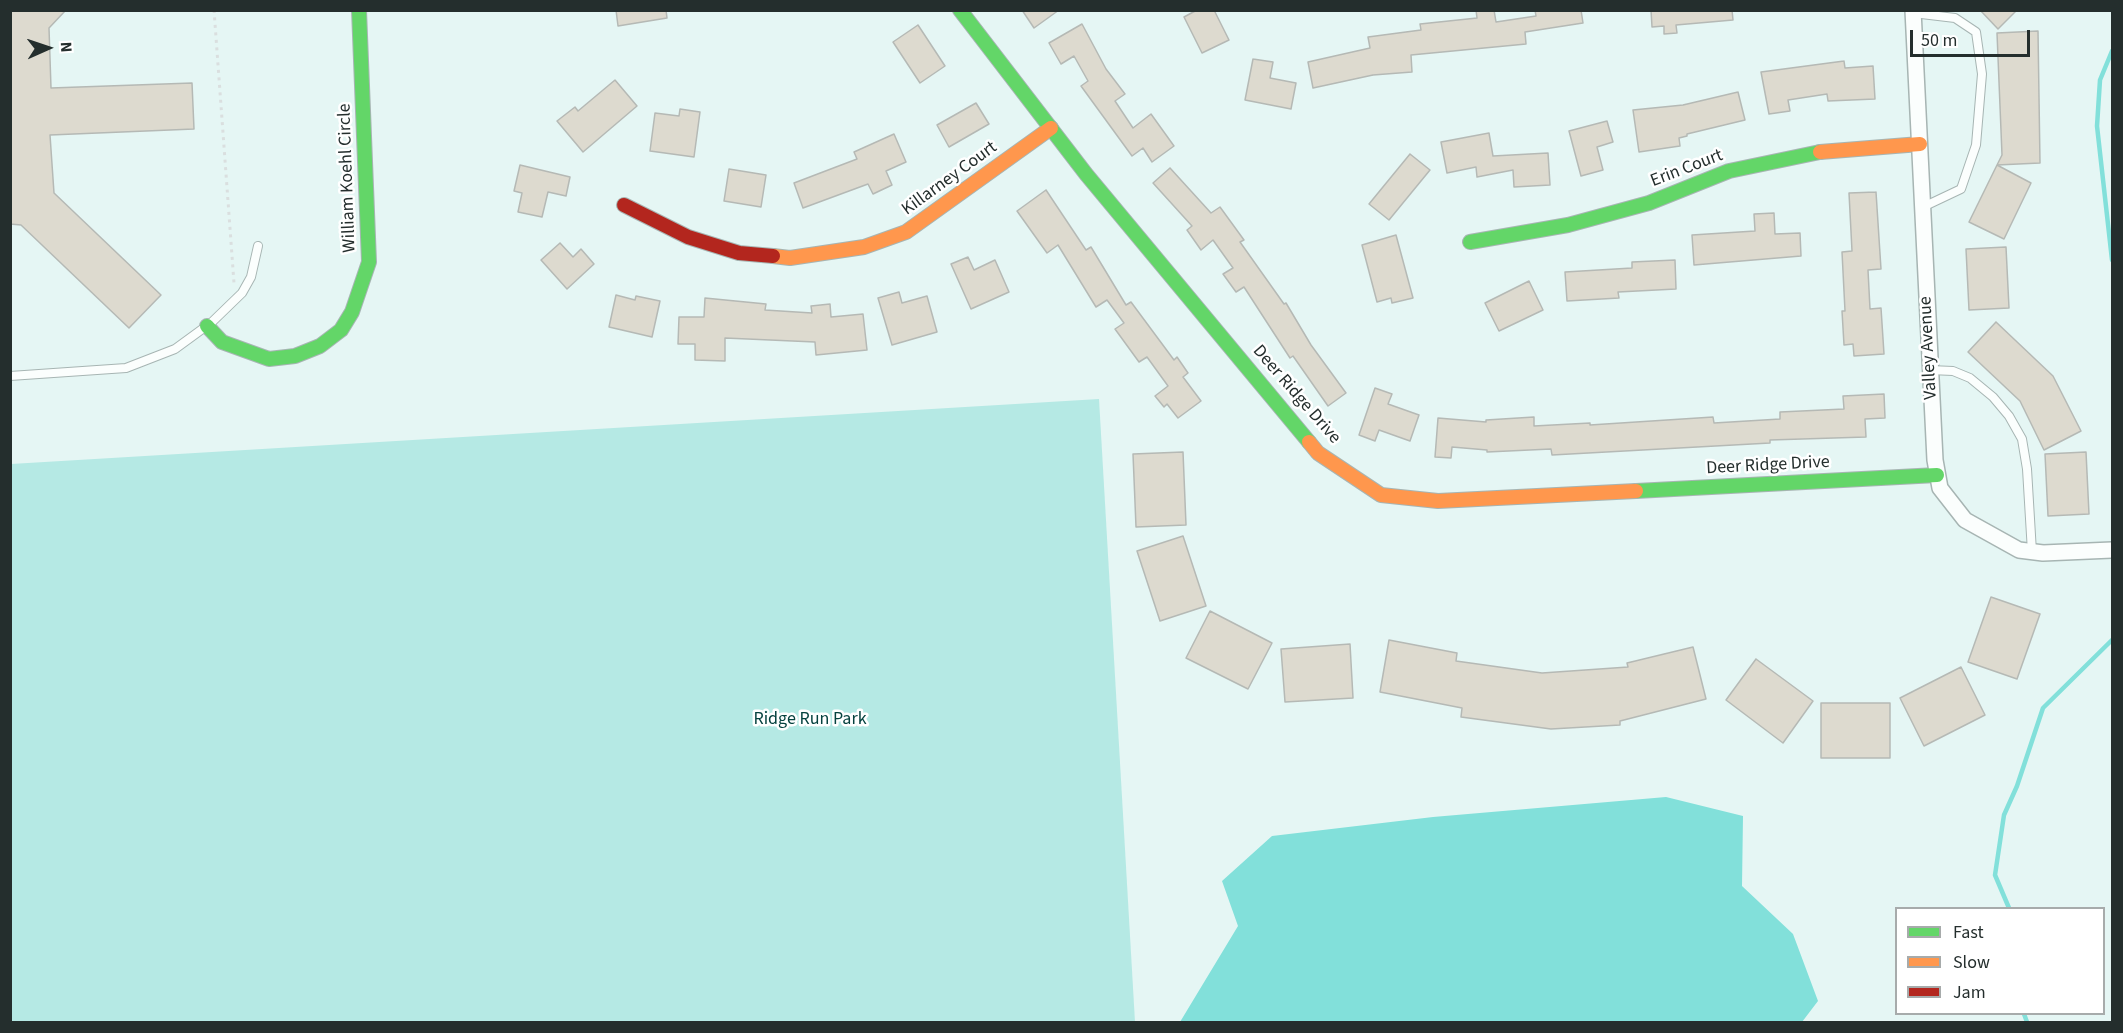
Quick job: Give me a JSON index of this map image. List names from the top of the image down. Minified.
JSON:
{"streets":{"street":["Erin Court","William Koehl Circle","Killarney Court","Valley Avenue","Deer Ridge Drive"]},"crossings":[["Erin Court","Valley Avenue"],["Killarney Court","Deer Ridge Drive"],["Valley Avenue","Deer Ridge Drive"]],"parks":["Ridge Run Park"],"legend":["Fast","Slow","Jam"],"scale_bar":"50 m","north":"right"}
